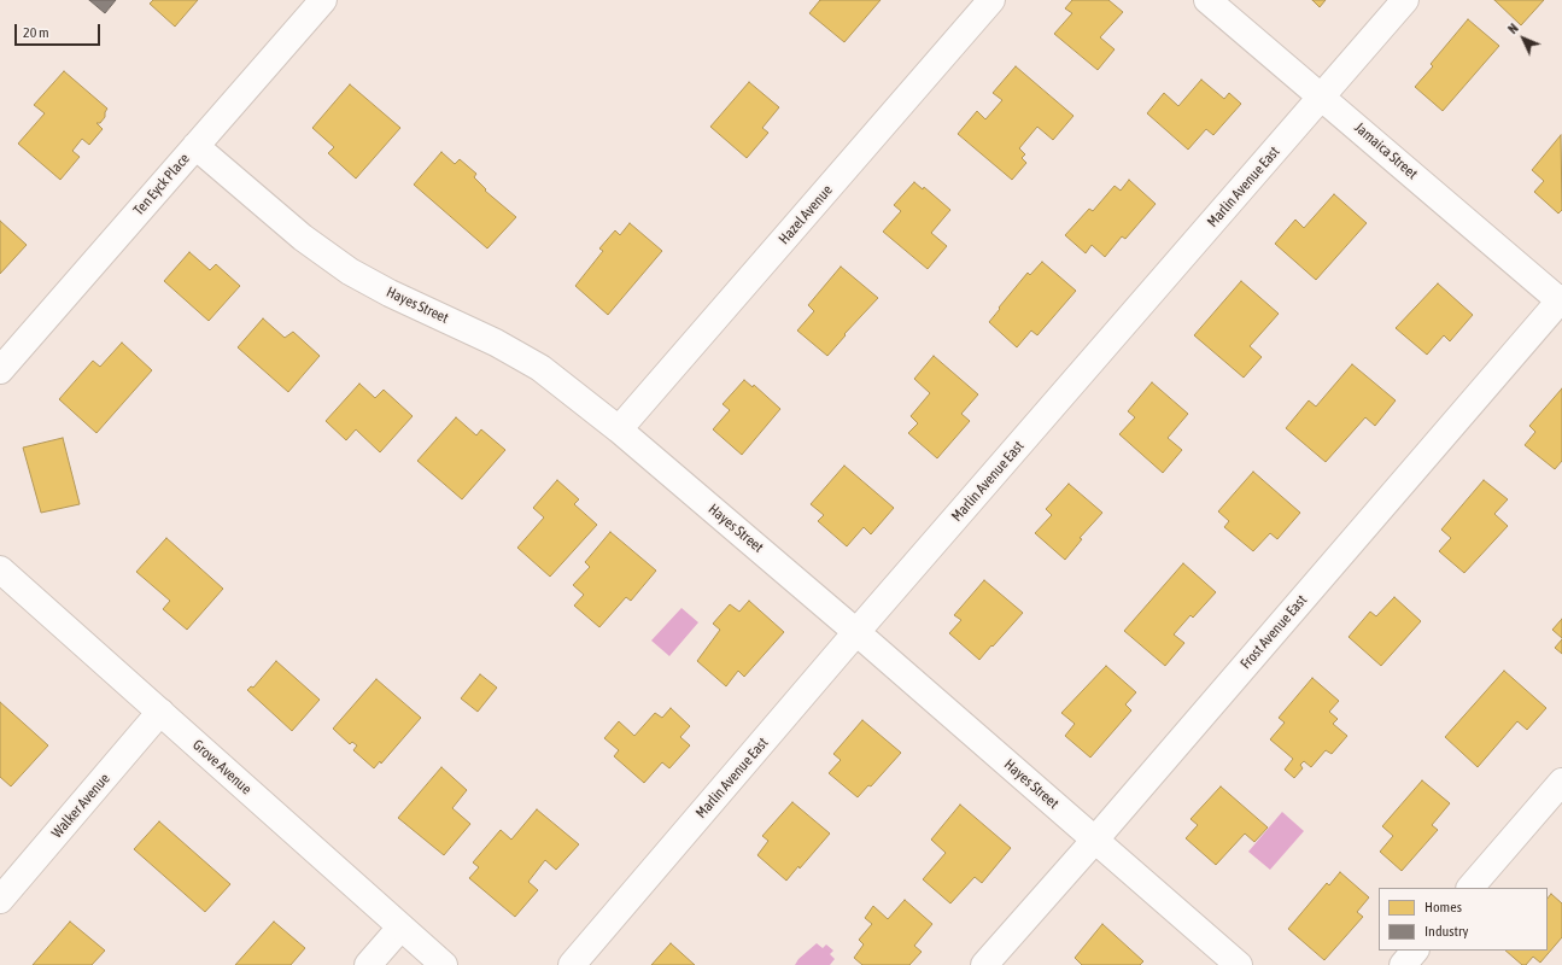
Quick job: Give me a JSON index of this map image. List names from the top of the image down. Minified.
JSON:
{"streets":{"street":["Jamaica Street","Ten Eyck Place","Marlin Avenue East","Hazel Avenue","Hayes Street","Frost Avenue East","Grove Avenue","Walker Avenue"]},"crossings":[["Jamaica Street","Marlin Avenue East"],["Jamaica Street","Frost Avenue East"],["Ten Eyck Place","Hayes Street"],["Marlin Avenue East","Hayes Street"],["Hazel Avenue","Hayes Street"],["Hayes Street","Frost Avenue East"],["Grove Avenue","Walker Avenue"]],"legend":["Homes","Industry"],"scale_bar":"20 m","north":"top left"}
